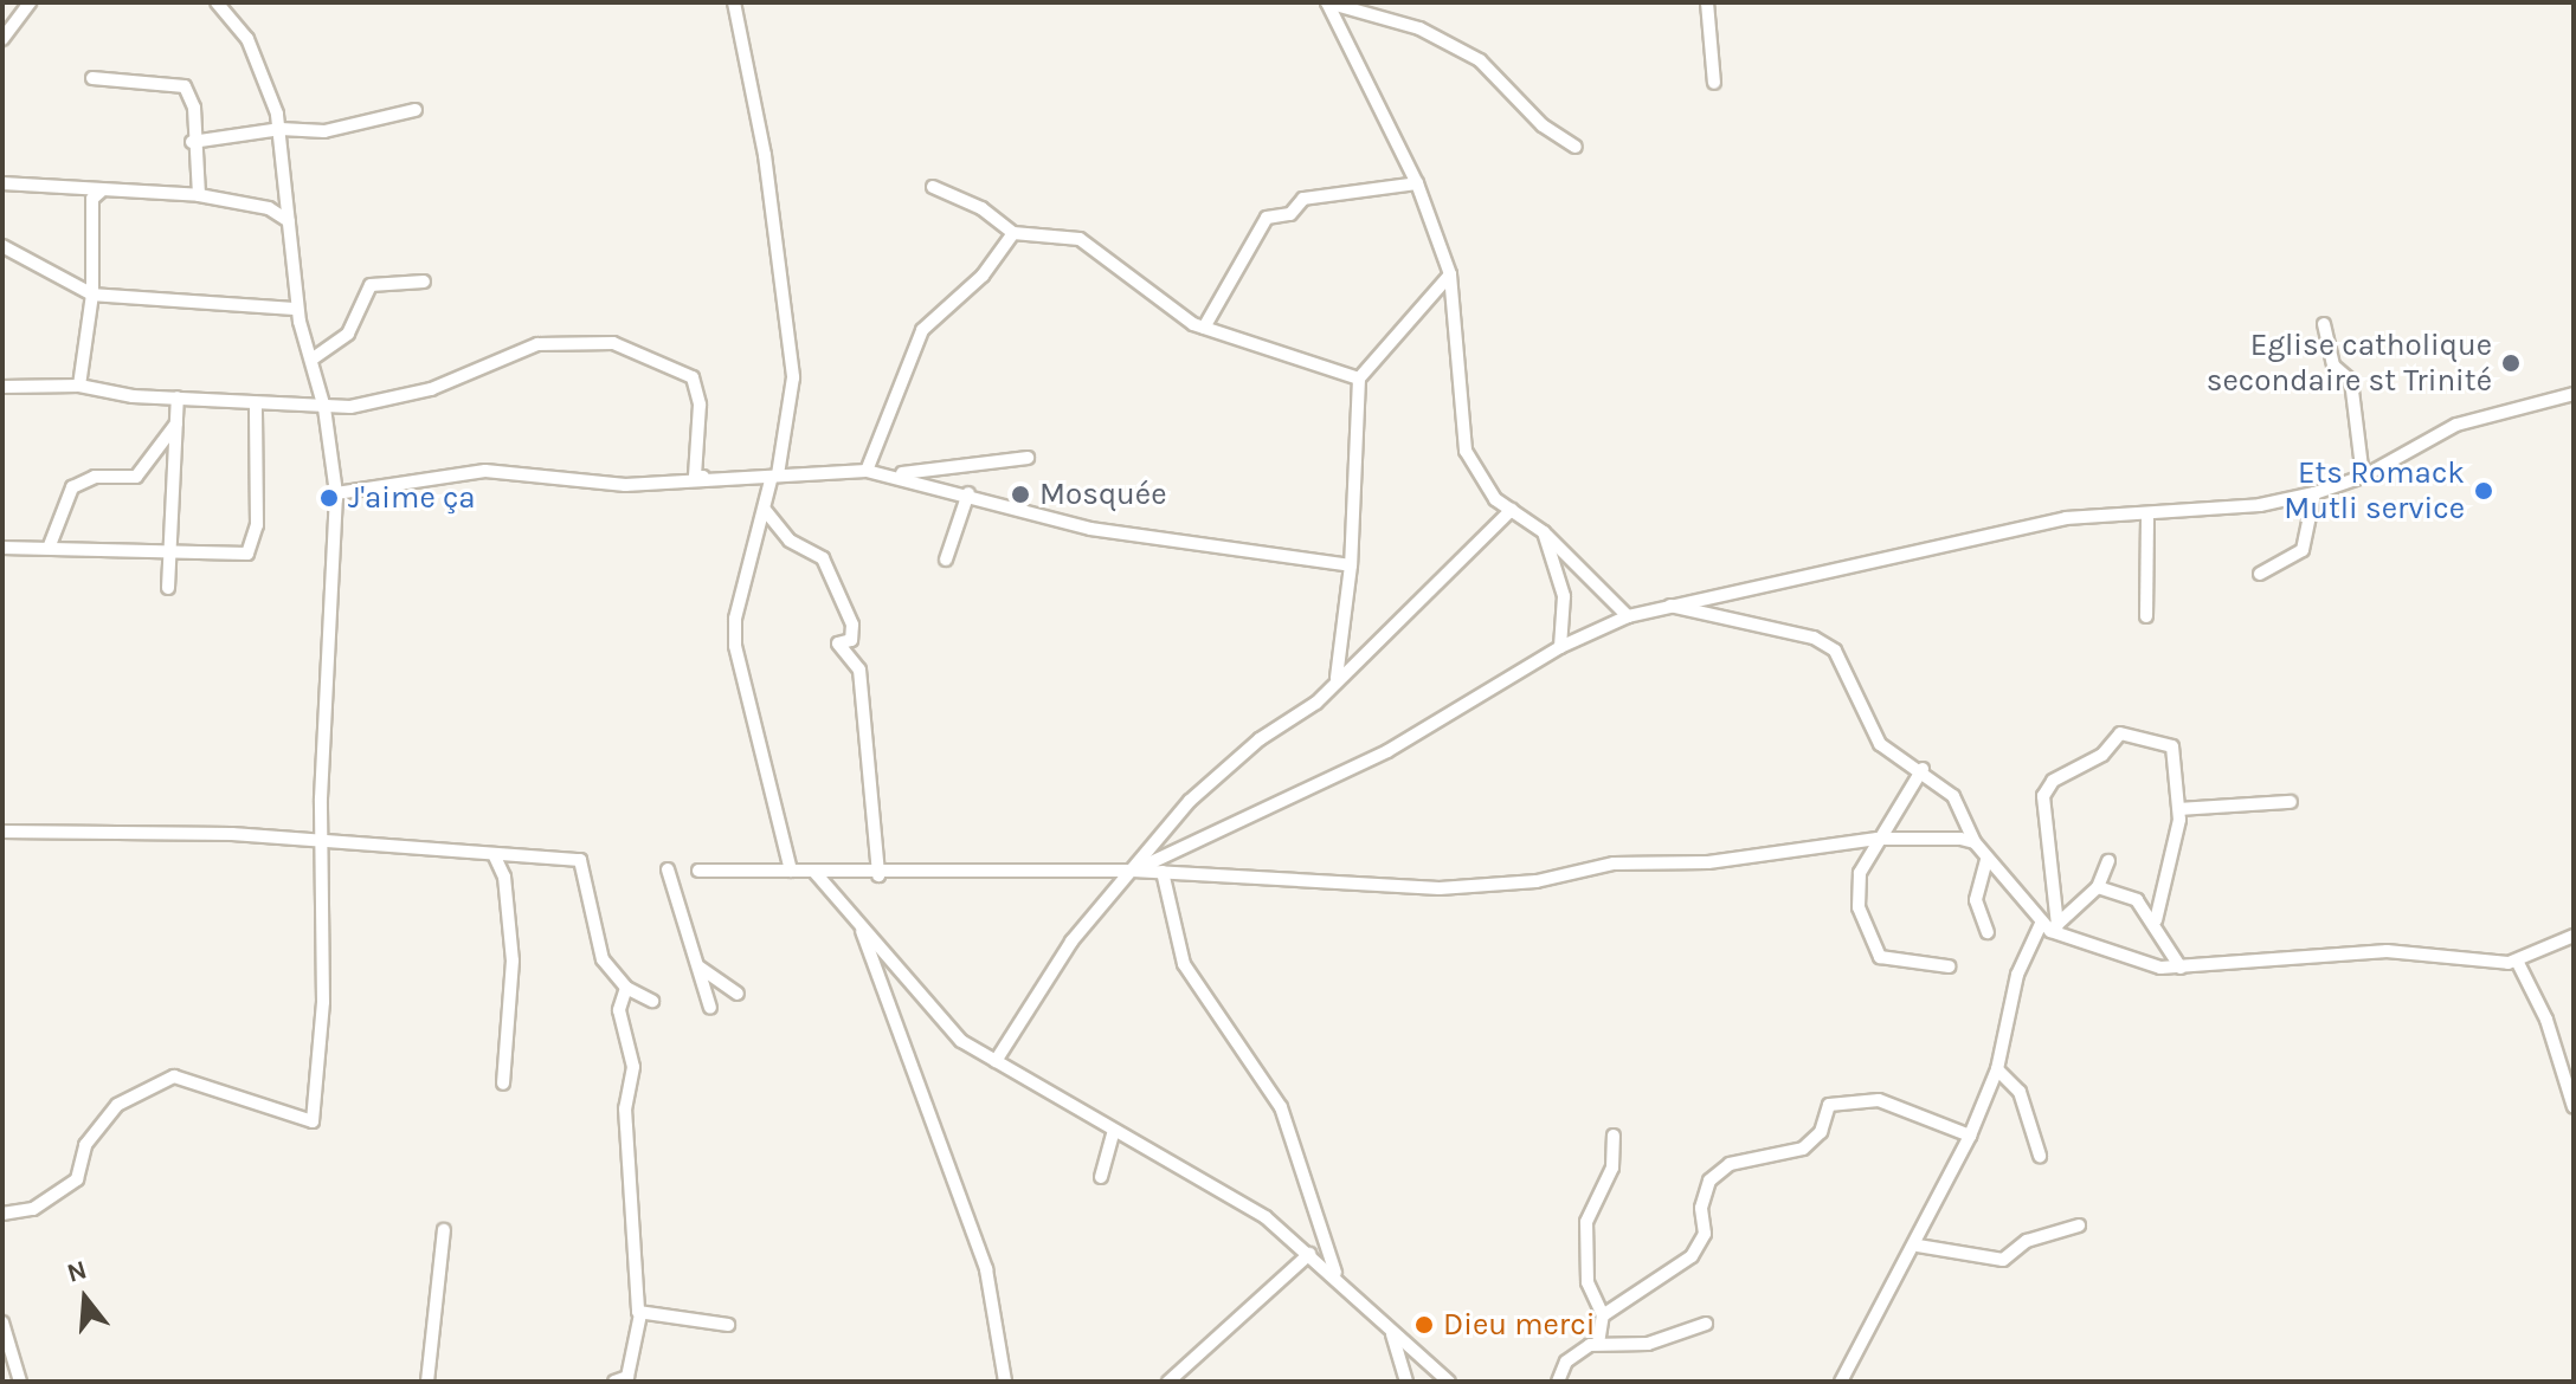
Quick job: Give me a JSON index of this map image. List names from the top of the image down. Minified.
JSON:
{"places":["Eglise catholique secondaire st Trinité","Ets Romack Mutli service","Mosquée","J'aime ça","Dieu merci"],"north":"top"}
